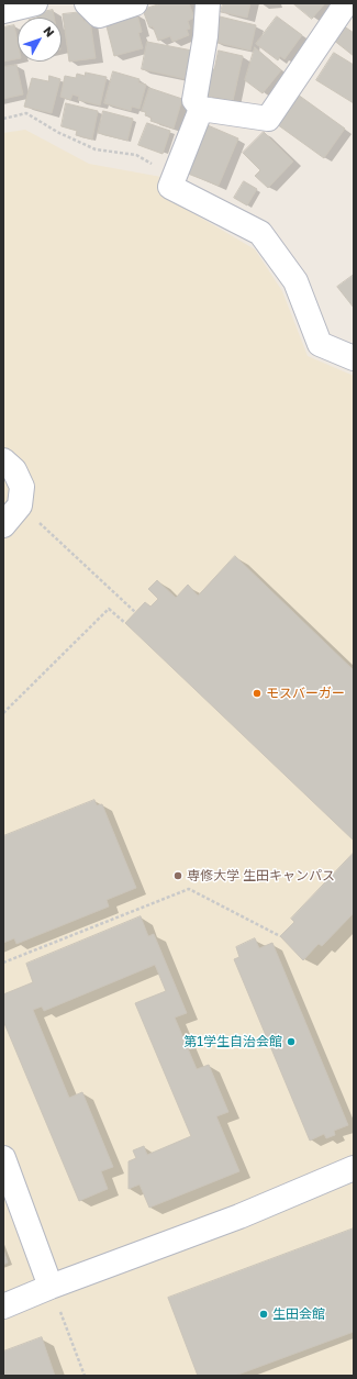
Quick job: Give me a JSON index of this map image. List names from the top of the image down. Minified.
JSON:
{"places":["モスバーガー","専修大学 生田キャンパス","第1学生自治会館","生田会館"],"north":"top right"}
